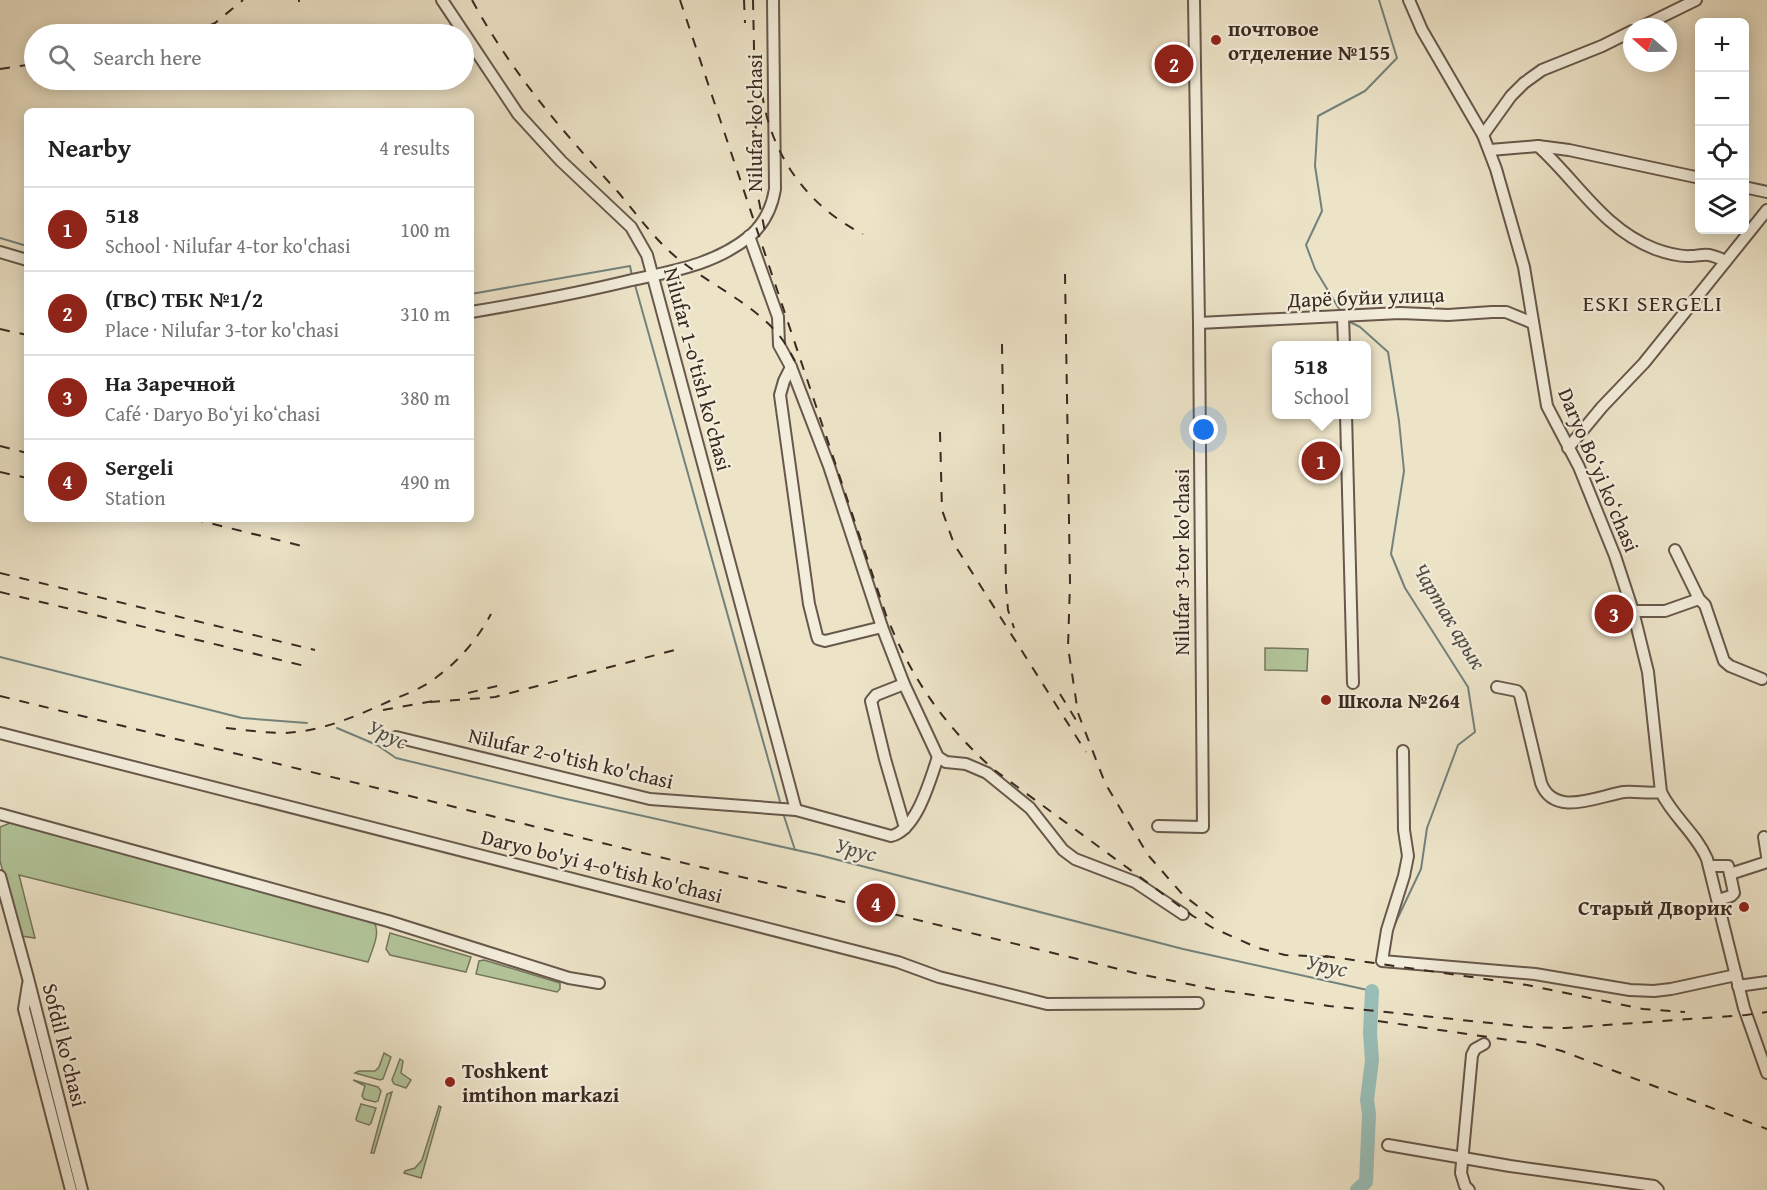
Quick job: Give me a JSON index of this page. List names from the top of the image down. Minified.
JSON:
{"streets":{"street":["Nilufar ko'chasi","Дарё буйи улица","Nilufar 1-o'tish ko'chasi","Daryo Boʻyi koʻchasi","Nilufar 3-tor ko'chasi","Nilufar 2-o'tish ko'chasi","Daryo bo'yi 4-o'tish ko'chasi","Sofdil ko'chasi"]},"crossings":[["Nilufar ko'chasi","Nilufar 1-o'tish ko'chasi"],["Дарё буйи улица","Daryo Boʻyi koʻchasi"],["Дарё буйи улица","Nilufar 3-tor ko'chasi"],["Nilufar 1-o'tish ko'chasi","Nilufar 2-o'tish ko'chasi"]],"districts":["ESKI SERGELI"],"water":["Чартак арык","Урус"],"places":["почтовое отделение №155","Школа №264","Старый Дворик","Toshkent imtihon markazi"],"north":"left","page":{"map_buttons":["+","−"],"search":"Search here","pins":["2","1","3","4"],"heading":["Nearby","4 results"],"list":[{"mark":"1","name":"518","note":"School · Nilufar 4-tor ko'chasi","value":"100 m"},{"mark":"2","name":"(ГВС) ТБК №1/2","note":"Place · Nilufar 3-tor ko'chasi","value":"310 m"},{"mark":"3","name":"На Заречной","note":"Café · Daryo Boʻyi koʻchasi","value":"380 m"},{"mark":"4","name":"Sergeli","note":"Station","value":"490 m"}],"popup":["518","School"]}}
